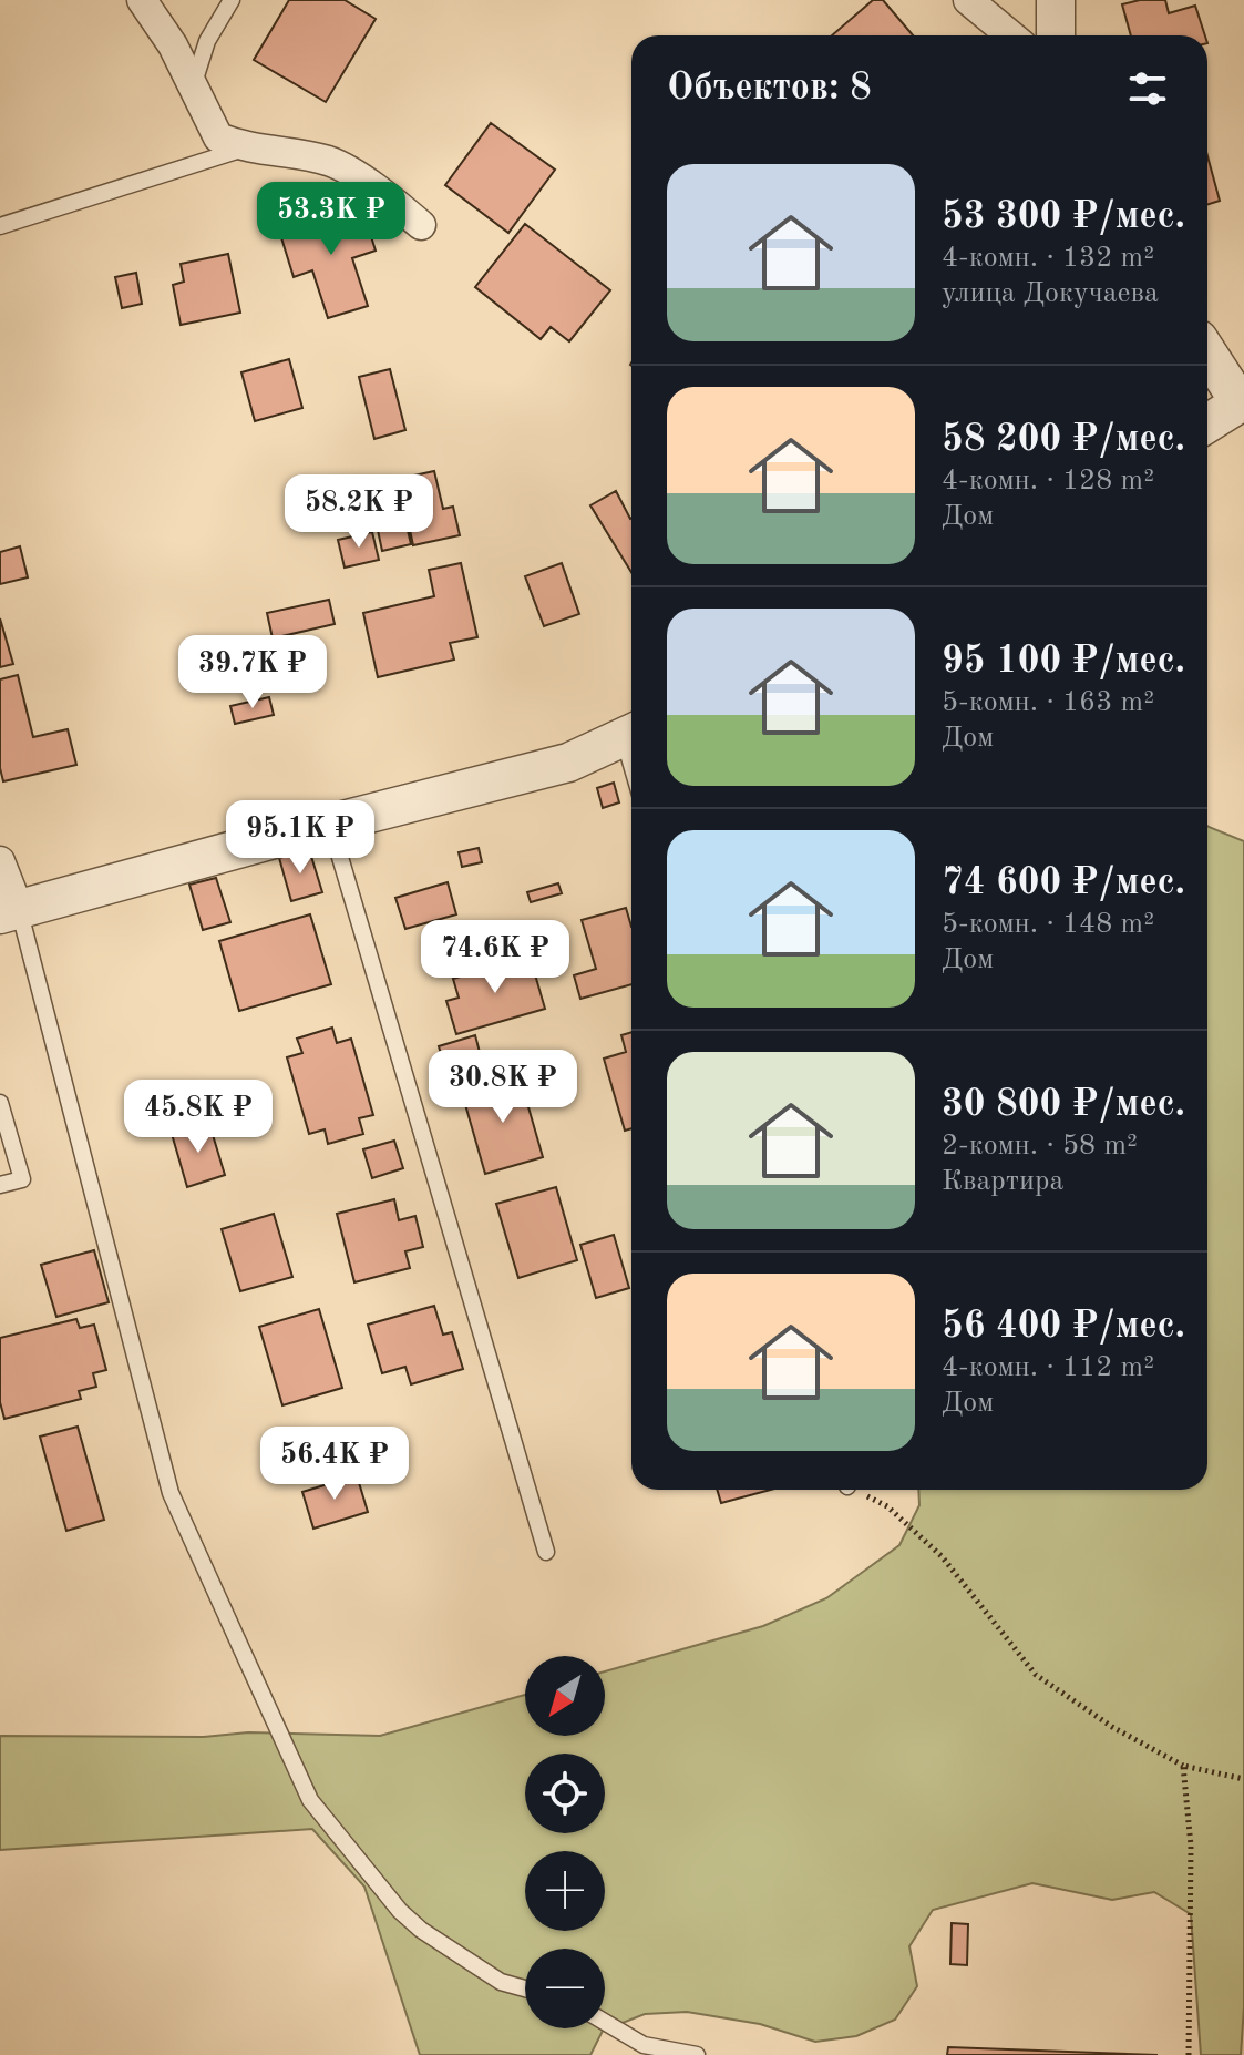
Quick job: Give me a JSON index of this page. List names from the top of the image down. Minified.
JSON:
{"north":"bottom left","page":{"heading":"Объектов: 8","list":[{"name":"53 300 ₽/мес.","note":"4-комн. · 132 m² · улица Докучаева"},{"name":"58 200 ₽/мес.","note":"4-комн. · 128 m² · Дом"},{"name":"95 100 ₽/мес.","note":"5-комн. · 163 m² · Дом"},{"name":"74 600 ₽/мес.","note":"5-комн. · 148 m² · Дом"},{"name":"30 800 ₽/мес.","note":"2-комн. · 58 m² · Квартира"},{"name":"56 400 ₽/мес.","note":"4-комн. · 112 m² · Дом"}],"price":["53.3K ₽","58.2K ₽","39.7K ₽","95.1K ₽","74.6K ₽","30.8K ₽","45.8K ₽","56.4K ₽"],"map_buttons":["+","−"]}}
